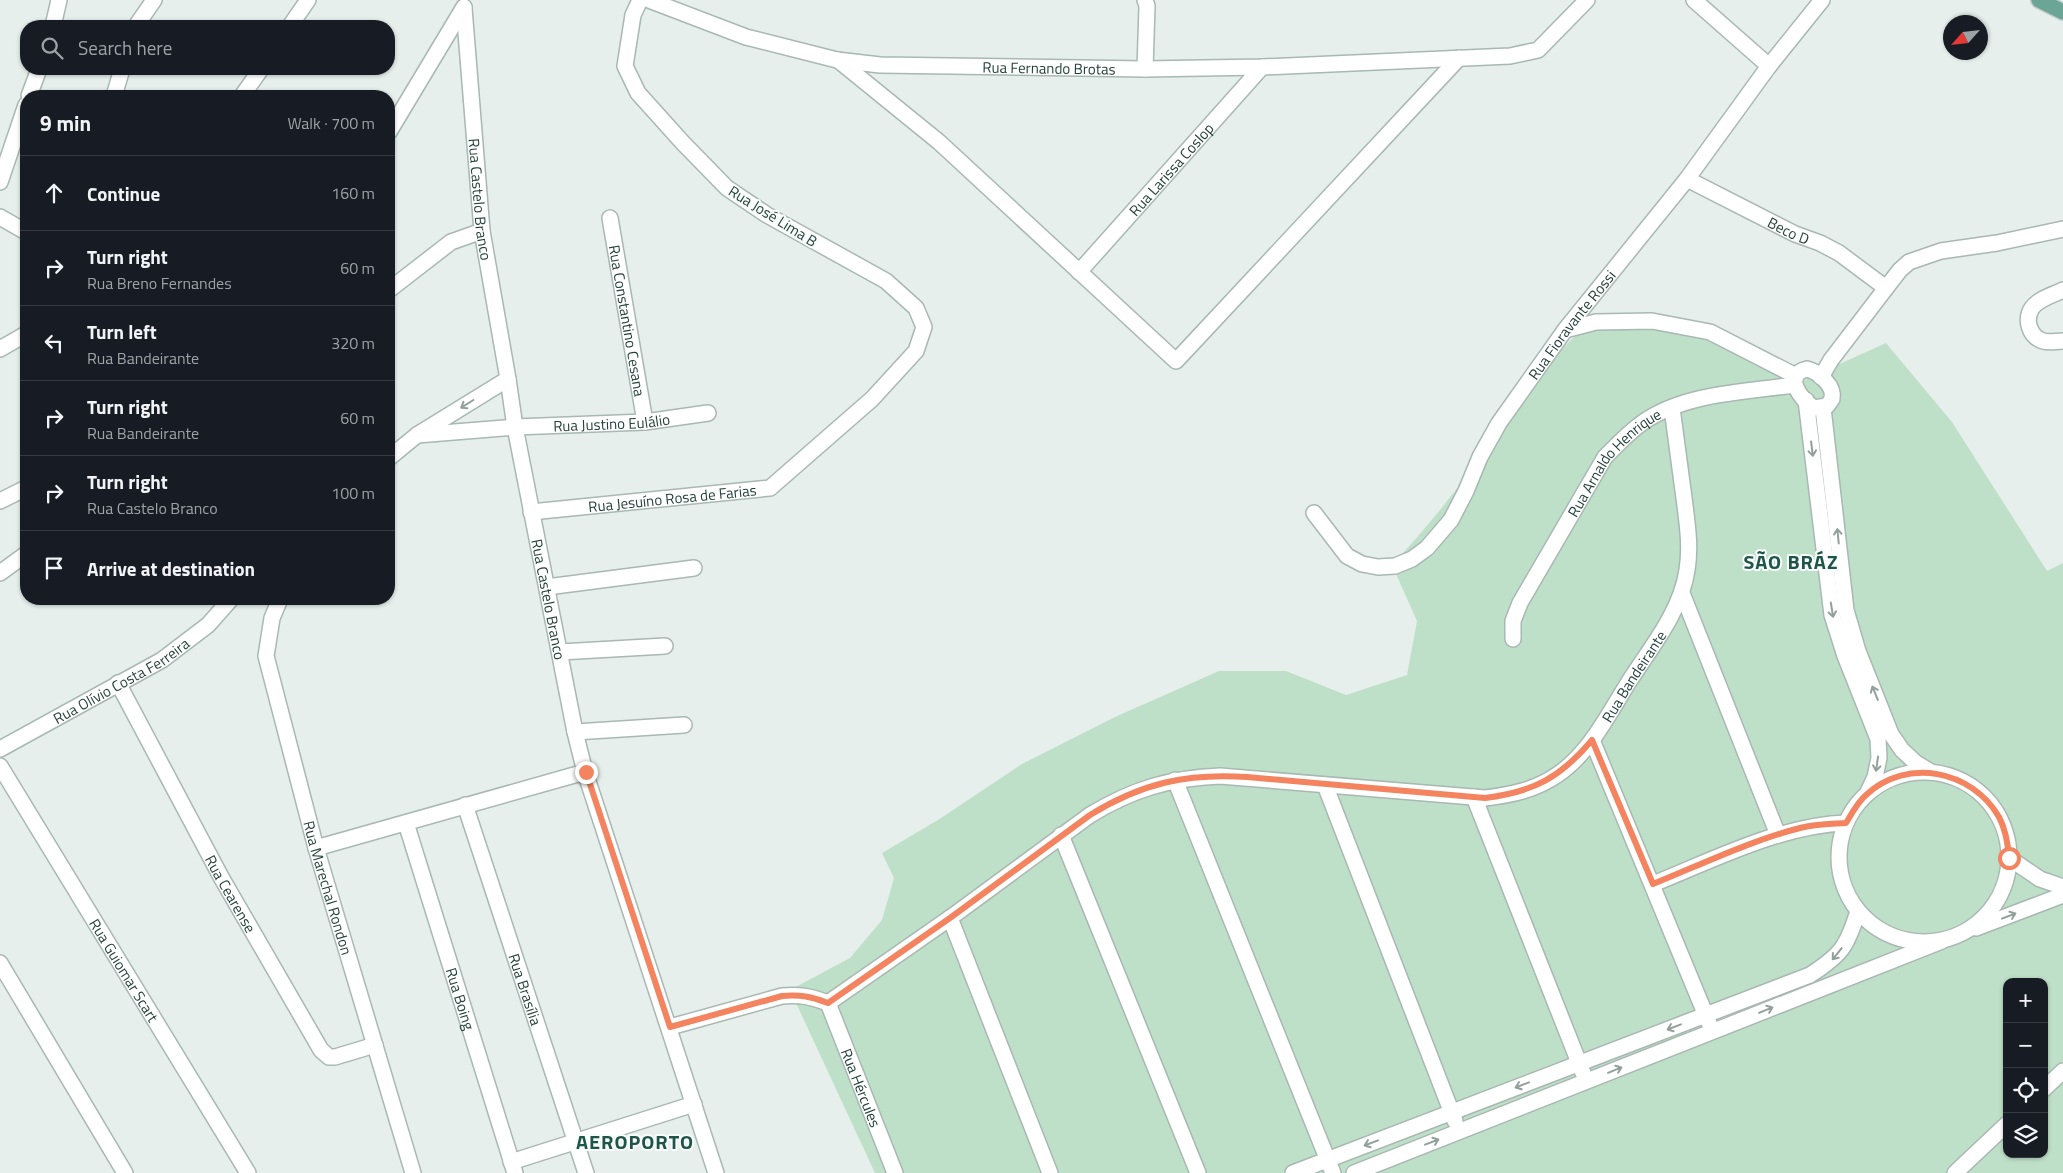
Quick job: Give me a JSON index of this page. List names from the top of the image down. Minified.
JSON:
{"streets":{"street":["Rua Fernando Brotas","Rua Larissa Coslop","Rua Castelo Branco","Rua José Lima B","Beco D","Rua Constantino Cesana","Rua Fioravante Rossi","Rua Justino Eulálio","Rua Arnaldo Henrique","Rua Jesuíno Rosa de Farias","Rua Bandeirante","Rua Olívio Costa Ferreira","Rua Marechal Rondon","Rua Cearense","Rua Guiomar Scart","Rua Brasília","Rua Boing","Rua Hércules"]},"crossings":[["Rua Fernando Brotas","Rua Larissa Coslop"],["Rua Castelo Branco","Rua Justino Eulálio"],["Rua Castelo Branco","Rua Jesuíno Rosa de Farias"],["Rua José Lima B","Rua Jesuíno Rosa de Farias"],["Beco D","Rua Fioravante Rossi"],["Rua Constantino Cesana","Rua Justino Eulálio"],["Rua Arnaldo Henrique","Rua Bandeirante"],["Rua Bandeirante","Rua Hércules"],["Rua Olívio Costa Ferreira","Rua Cearense"],["Rua Marechal Rondon","Rua Cearense"]],"districts":["SÃO BRÁZ","AEROPORTO"],"north":"bottom left","page":{"search":"Search here","heading":["9 min","Walk · 700 m"],"list":[["Continue","160 m"],["Turn right","Rua Breno Fernandes","60 m"],["Turn left","Rua Bandeirante","320 m"],["Turn right","Rua Bandeirante","60 m"],["Turn right","Rua Castelo Branco","100 m"],"Arrive at destination"],"map_buttons":["+","−"]}}
